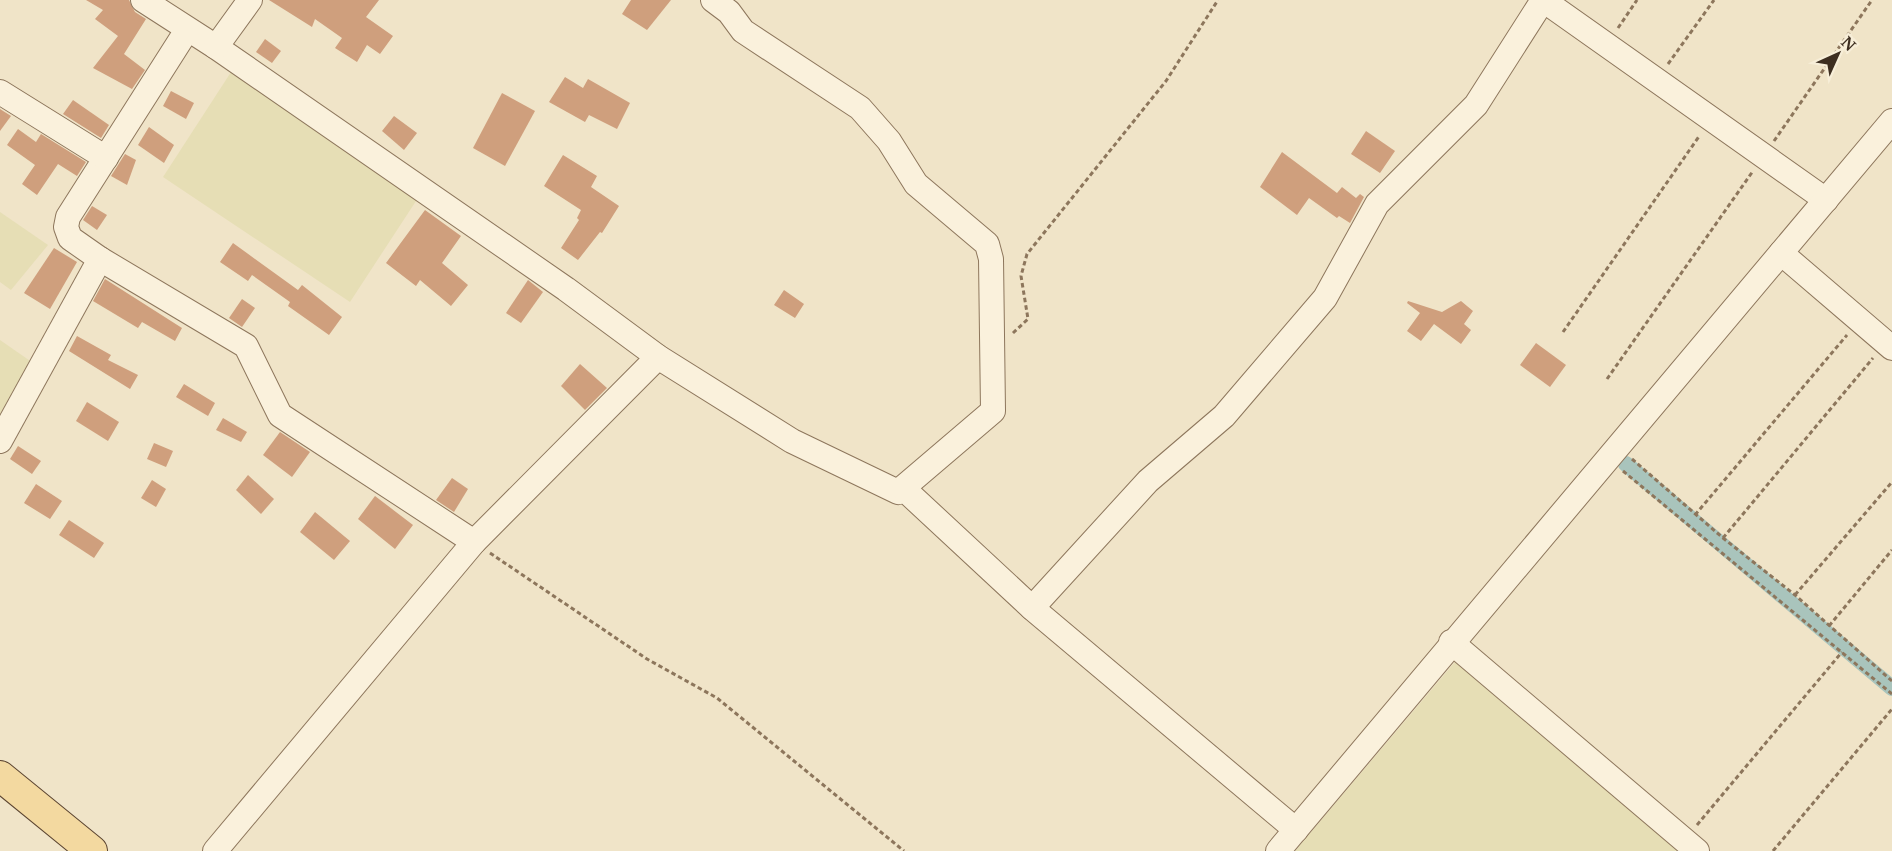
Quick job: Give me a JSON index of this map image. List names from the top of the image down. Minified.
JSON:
{"north":"top right"}
